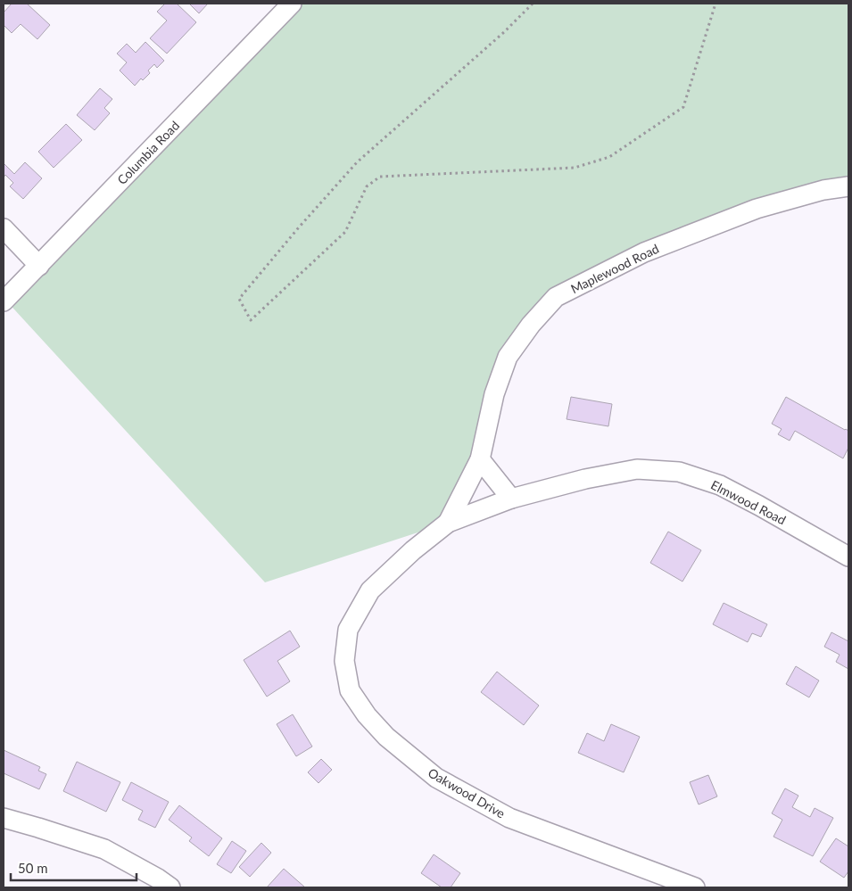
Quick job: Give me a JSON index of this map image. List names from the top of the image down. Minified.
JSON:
{"streets":{"street":["Columbia Road","Maplewood Road","Elmwood Road","Oakwood Drive"]},"crossings":[["Maplewood Road","Oakwood Drive"],["Elmwood Road","Oakwood Drive"]],"scale_bar":"50 m"}
